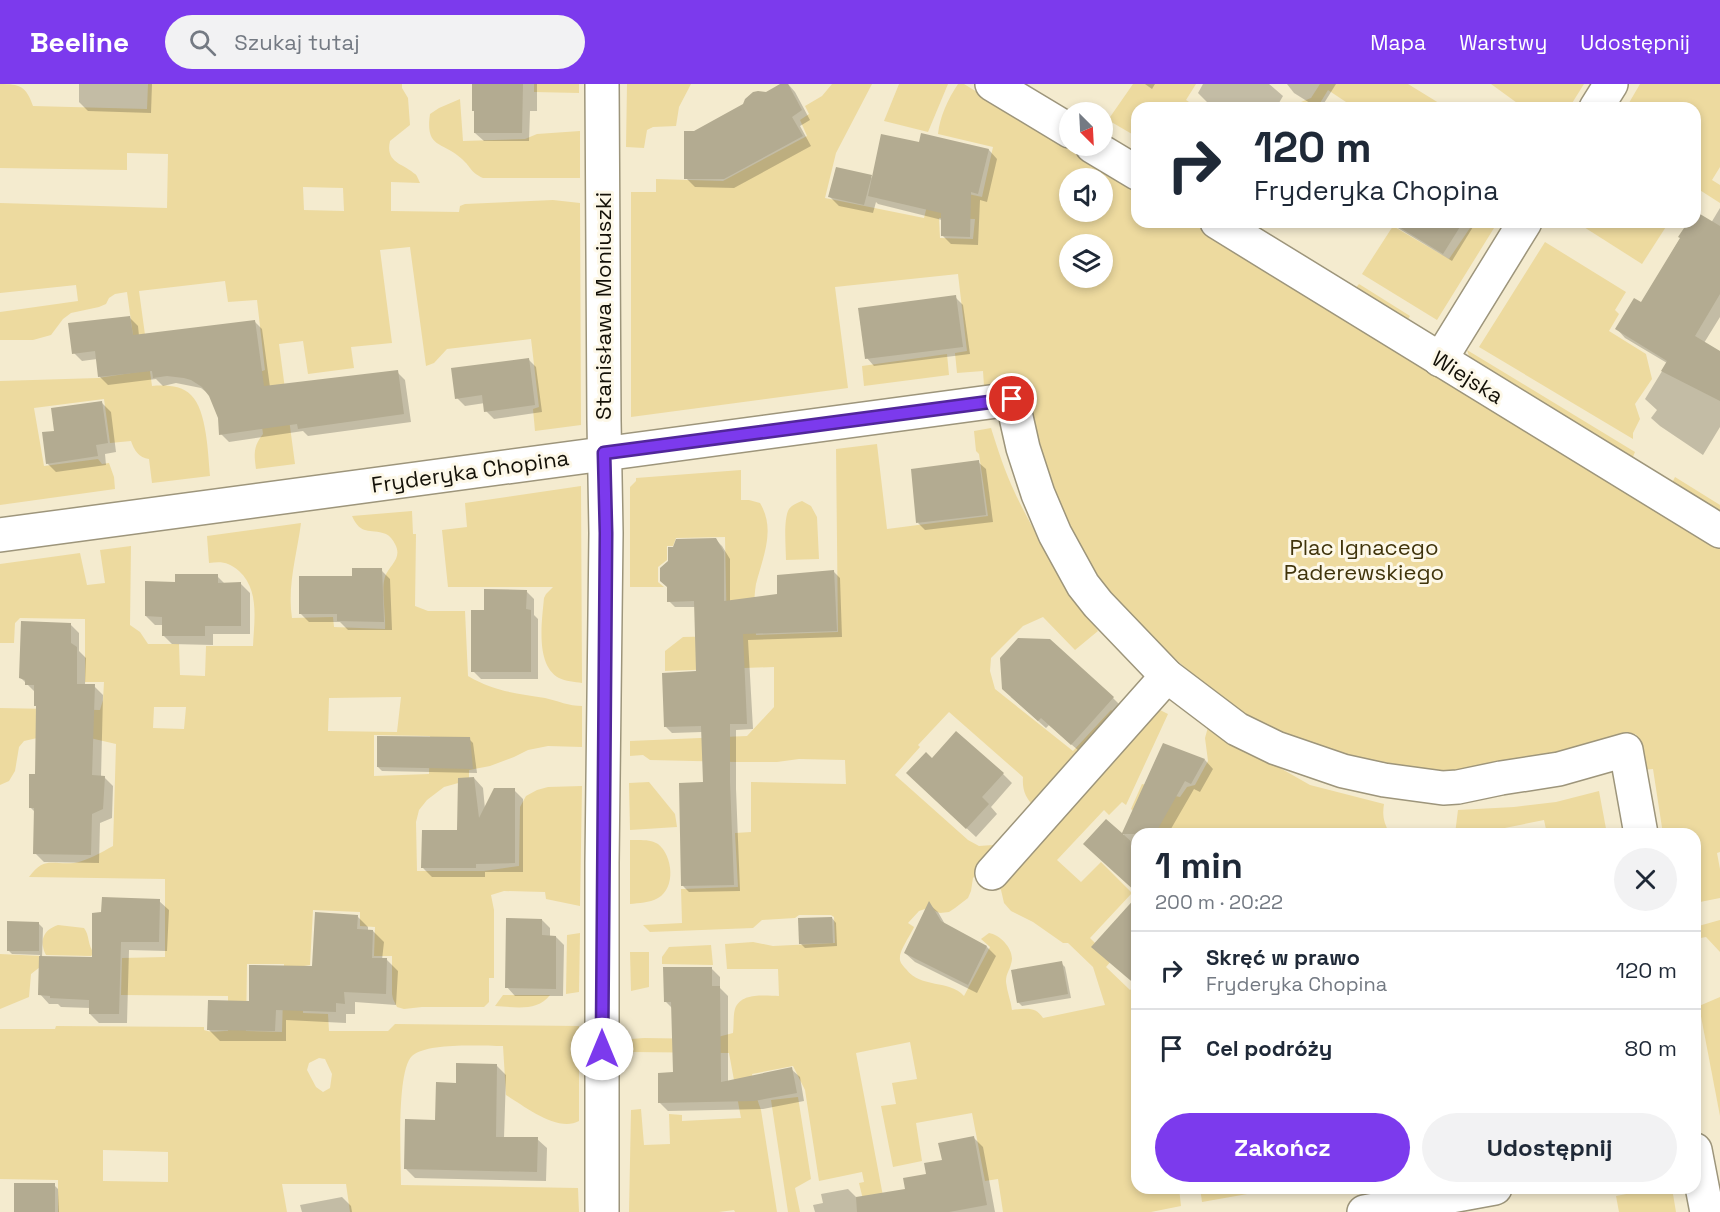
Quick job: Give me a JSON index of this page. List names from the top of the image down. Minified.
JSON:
{"streets":{"street":["Stanisława Moniuszki","Wiejska","Fryderyka Chopina"]},"crossings":[["Stanisława Moniuszki","Fryderyka Chopina"]],"parks":["Plac Ignacego Paderewskiego"],"north":"bottom right","page":{"header":"Beeline","search":"Szukaj tutaj","nav":["Mapa","Warstwy","Udostępnij"],"turn":["120 m","Fryderyka Chopina"],"heading":["1 min","200 m · 20:22"],"list":[{"name":"Skręć w prawo","note":"Fryderyka Chopina","value":"120 m"},{"name":"Cel podróży","value":"80 m"}],"buttons":["Zakończ","Udostępnij"]}}
